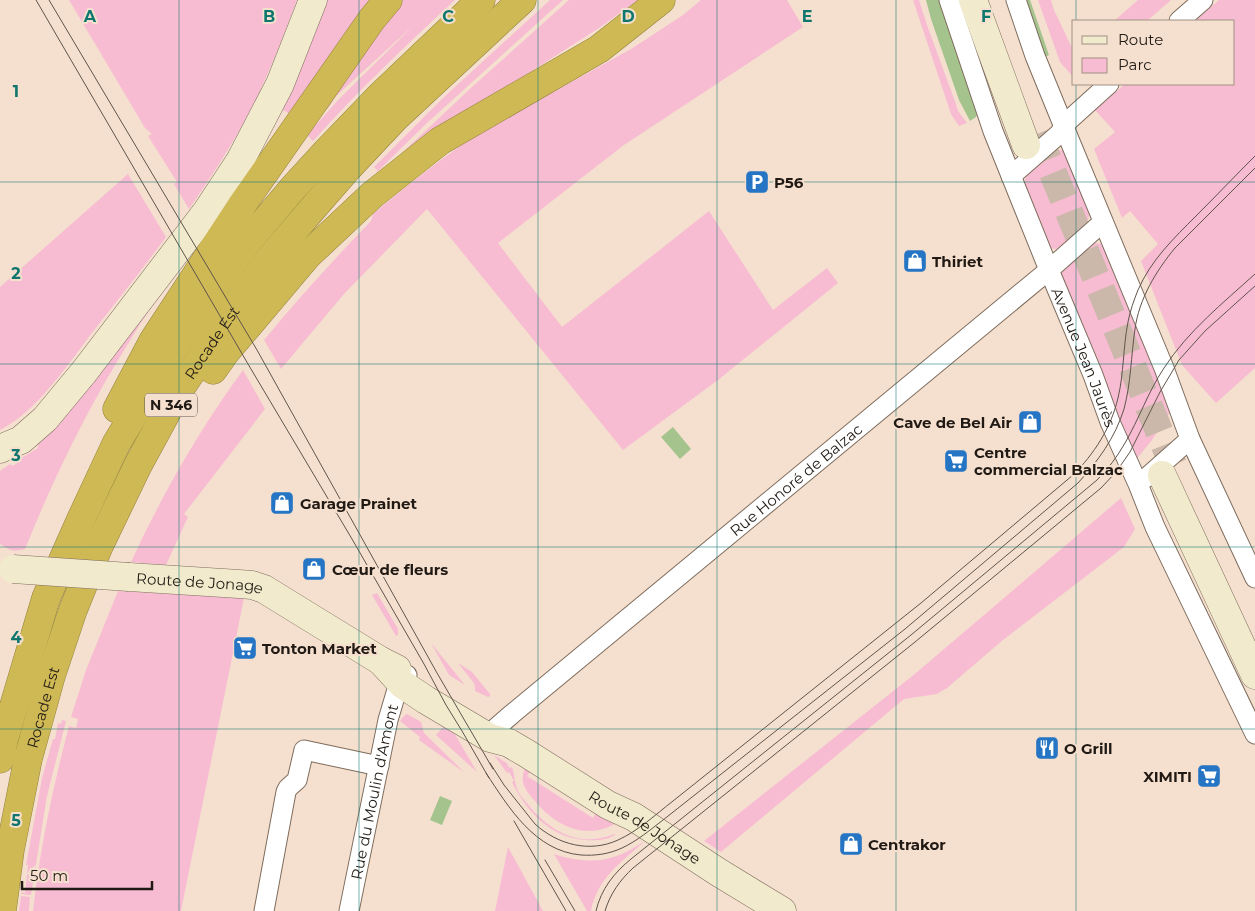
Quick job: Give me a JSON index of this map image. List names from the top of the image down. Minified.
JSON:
{"streets":{"highway":["Rocade Est","N 346"],"main road":["Avenue Jean Jaurès","Route de Jonage"],"street":["Rue Honoré de Balzac","Rue du Moulin d'Amont"]},"crossings":[["Avenue Jean Jaurès","Rue Honoré de Balzac"],["Rue Honoré de Balzac","Route de Jonage"],["Route de Jonage","Rue du Moulin d'Amont"]],"places":{"parking":["P56"],"shop":["Thiriet","Cave de Bel Air","Garage Prainet","Cœur de fleurs","Centrakor"],"supermarket":["Centre commercial Balzac","Tonton Market","XIMITI"],"restaurant":["O Grill"]},"legend":["Route","Parc"],"scale_bar":"50 m","grid":{"columns":["A","B","C","D","E","F"],"rows":["1","2","3","4","5"]}}
